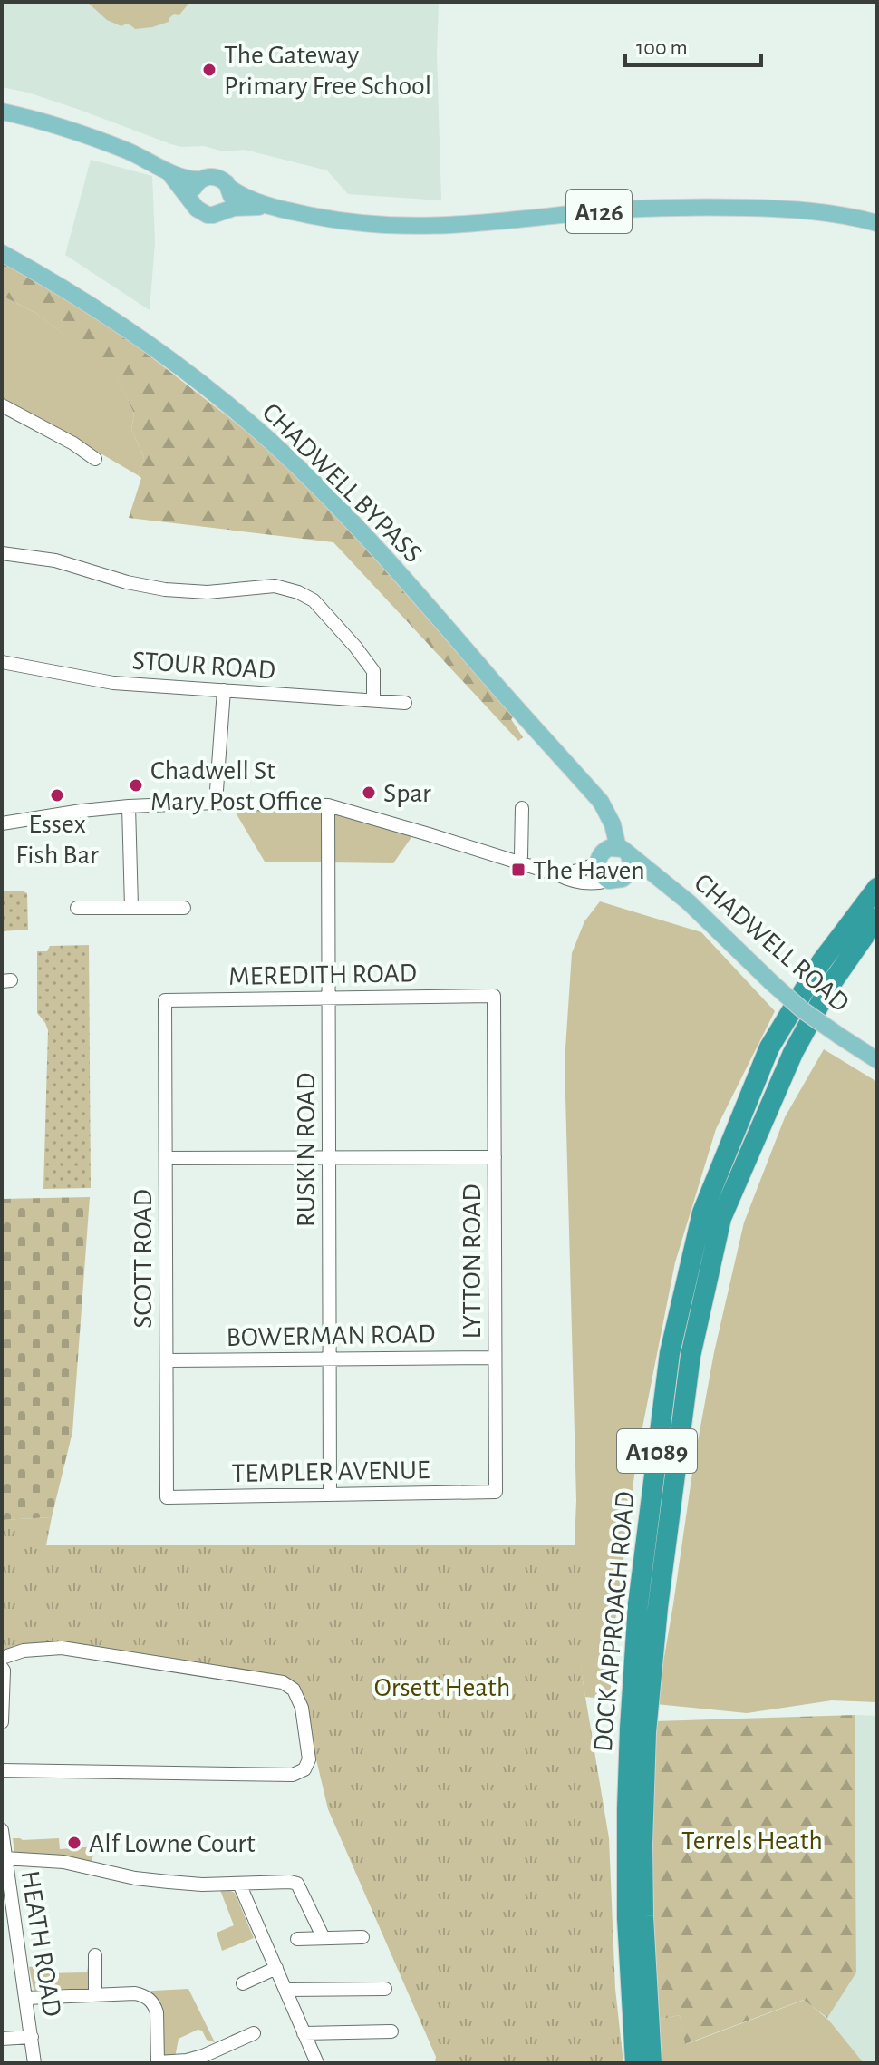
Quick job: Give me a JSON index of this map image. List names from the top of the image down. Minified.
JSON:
{"streets":{"highway":["A1089","DOCK APPROACH ROAD"],"main road":["A126","CHADWELL BYPASS","CHADWELL ROAD"],"street":["STOUR ROAD","MEREDITH ROAD","RUSKIN ROAD","SCOTT ROAD","LYTTON ROAD","BOWERMAN ROAD","TEMPLER AVENUE","HEATH ROAD"]},"crossings":[["CHADWELL BYPASS","CHADWELL ROAD"],["MEREDITH ROAD","RUSKIN ROAD"],["MEREDITH ROAD","SCOTT ROAD"],["MEREDITH ROAD","LYTTON ROAD"],["RUSKIN ROAD","BOWERMAN ROAD"],["RUSKIN ROAD","TEMPLER AVENUE"],["SCOTT ROAD","BOWERMAN ROAD"],["SCOTT ROAD","TEMPLER AVENUE"],["LYTTON ROAD","BOWERMAN ROAD"],["LYTTON ROAD","TEMPLER AVENUE"]],"parks":["Orsett Heath","Terrels Heath"],"places":{"other":["The Gateway Primary Free School","Chadwell St Mary Post Office","Spar","Essex Fish Bar","Alf Lowne Court"],"transit":["The Haven"]},"scale_bar":"100 m"}
